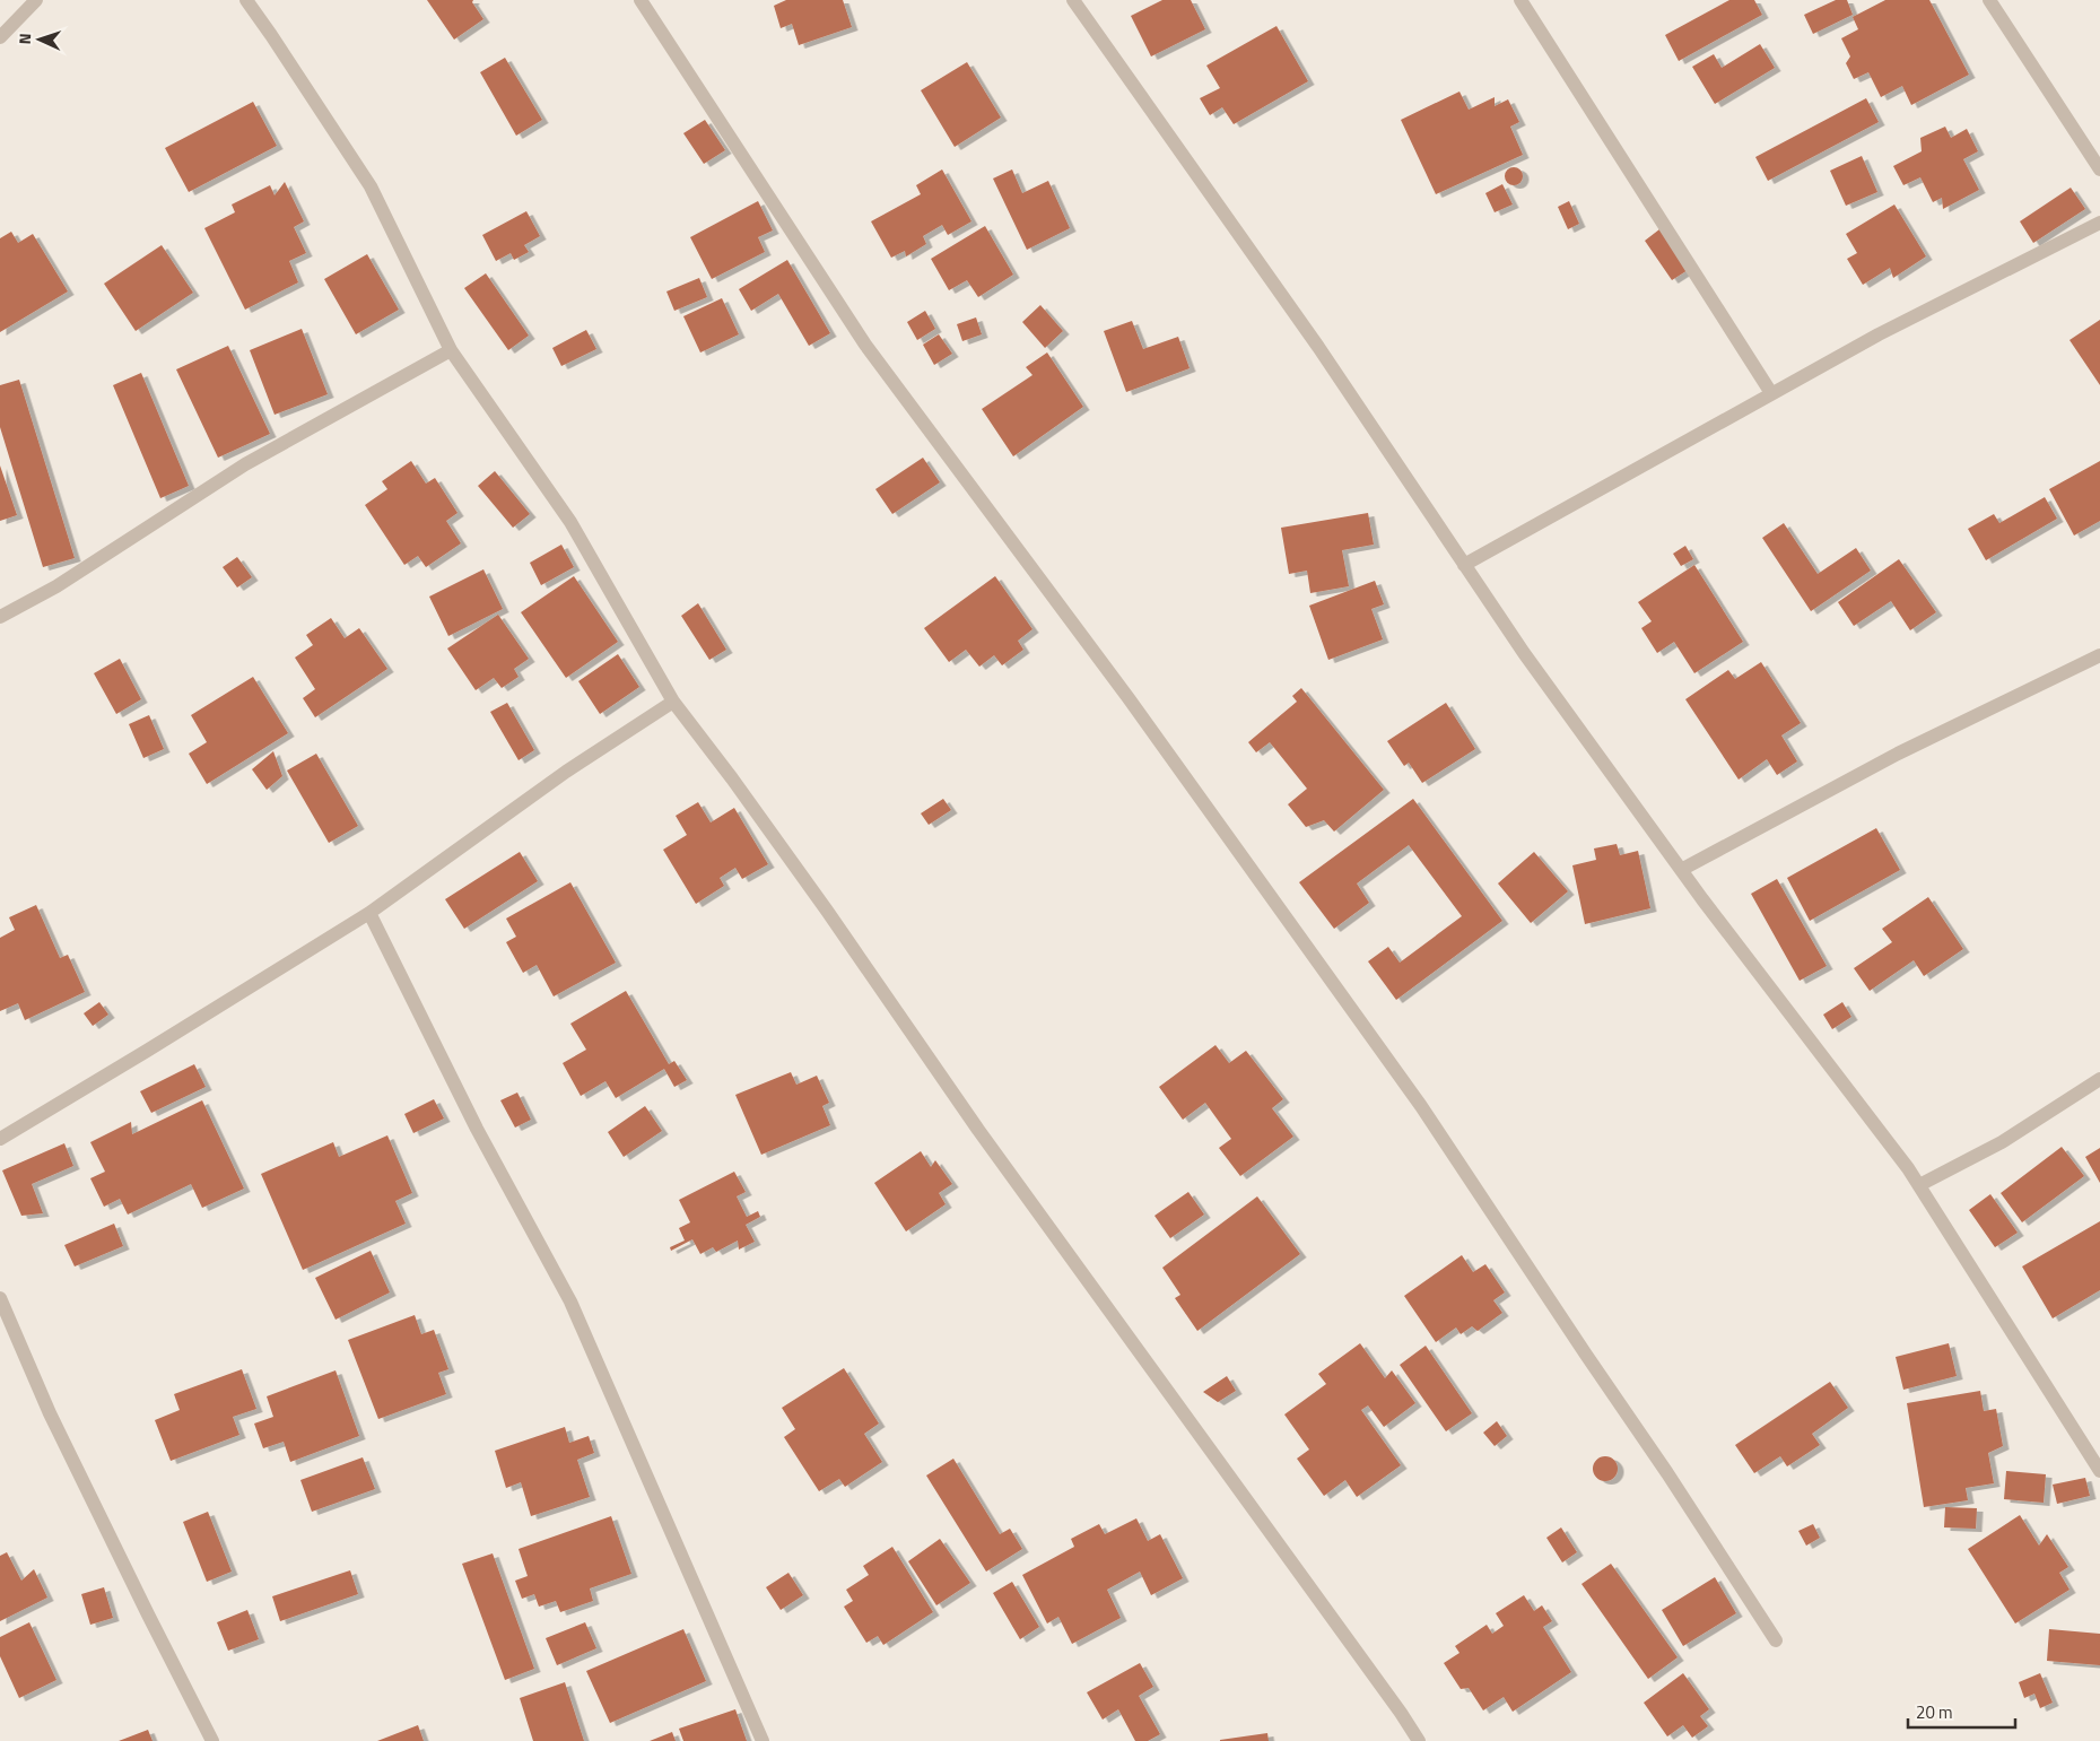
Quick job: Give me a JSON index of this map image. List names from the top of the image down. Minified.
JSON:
{"scale_bar":"20 m","north":"left"}
